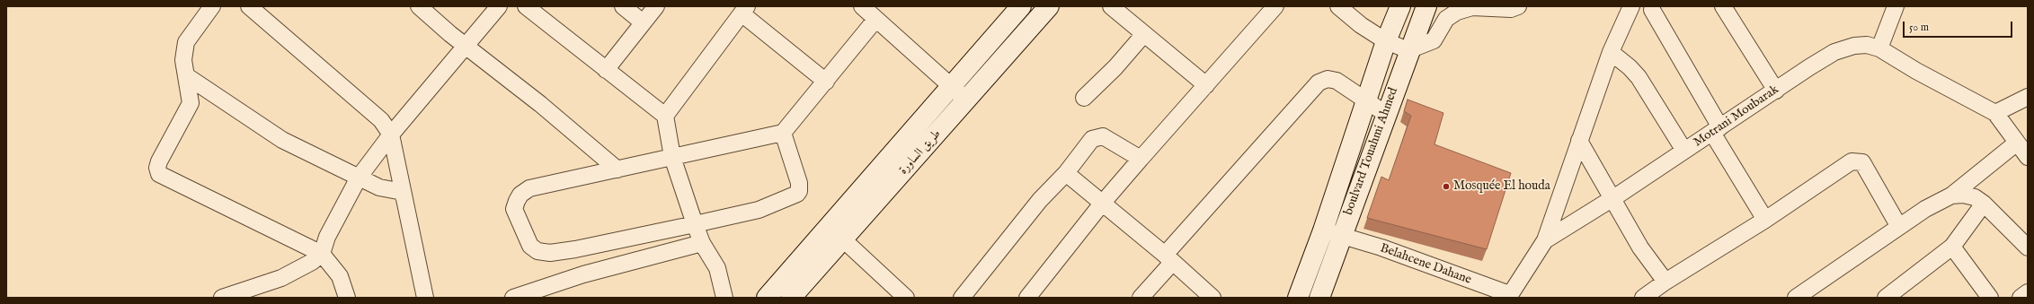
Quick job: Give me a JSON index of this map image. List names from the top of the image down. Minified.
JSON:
{"streets":{"main road":["boulvard Touahmi Ahmed","طريق الساورة"],"street":["Motrani Moubarak","Belahcene Dahane"]},"crossings":[["Motrani Moubarak","Belahcene Dahane"],["boulvard Touahmi Ahmed","Belahcene Dahane"]],"places":["Mosquée El houda"],"scale_bar":"50 m"}
